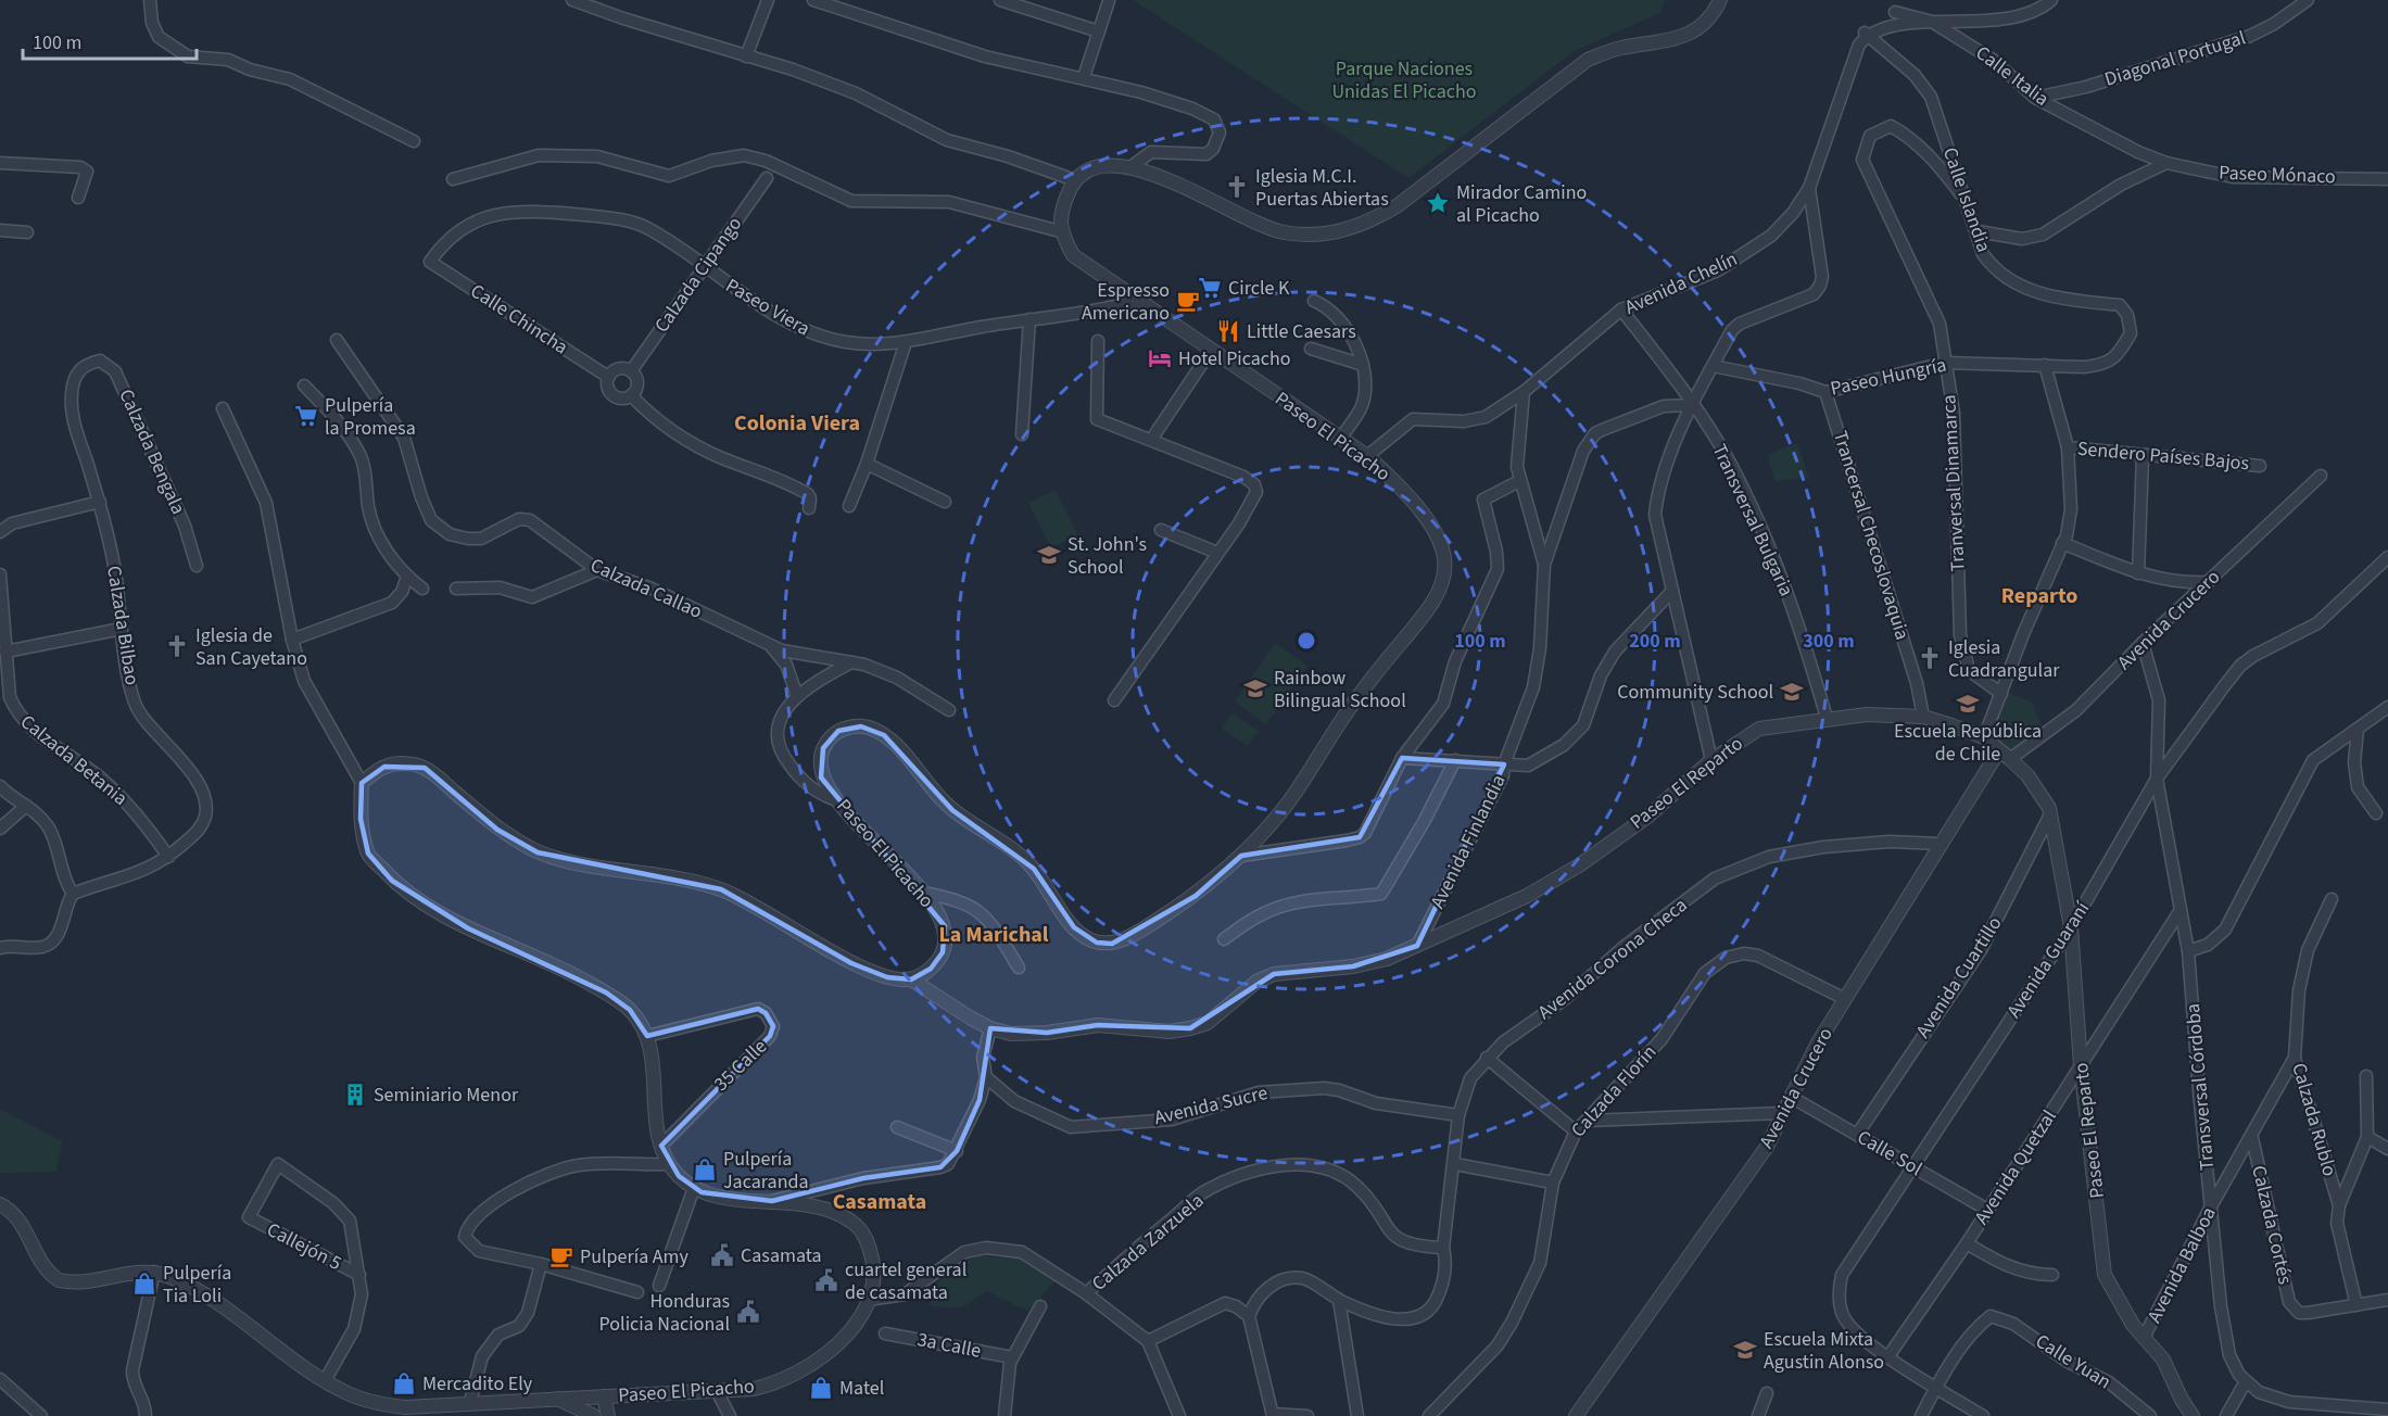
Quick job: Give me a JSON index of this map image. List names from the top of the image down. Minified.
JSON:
{"streets":{"street":["Diagonal Portugal","Calle Italia","Paseo Mónaco","Calle Islandia","Calzada Cipango","Avenida Chelín","Paseo Viera","Calle Chincha","Paseo Hungría","Paseo El Picacho","Calzada Bengala","Sendero Países Bajos","Tranversal Dinamarca","Transversal Bulgaria","Trancersal Checoslovaquia","Calzada Callao","Avenida Crucero","Calzada Bilbao","Calzada Betania","Paseo El Reparto","Avenida Finlandia","Avenida Corona Checa","Avenida Guaraní","Avenida Cuartillo","35 Calle","Transversal Córdoba","Calzada Florín","Avenida Sucre","Calzada Rublo","Calle Sol","Avenida Quetzal","Calzada Cortés","Calzada Zarzuela","Callejón 5","Avenida Balboa","3a Calle","Calle Yuan"]},"crossings":[["Diagonal Portugal","Calle Italia"],["Calle Italia","Paseo Mónaco"],["Calle Islandia","Avenida Chelín"],["Calle Islandia","Paseo Hungría"],["Calle Islandia","Tranversal Dinamarca"],["Calzada Cipango","Paseo Viera"],["Calzada Cipango","Calle Chincha"],["Avenida Chelín","Paseo El Picacho"],["Avenida Chelín","Transversal Bulgaria"],["Paseo Viera","Calle Chincha"],["Paseo Viera","Paseo El Picacho"],["Paseo Hungría","Tranversal Dinamarca"],["Paseo Hungría","Trancersal Checoslovaquia"],["Paseo El Picacho","Paseo El Reparto"],["Paseo El Picacho","35 Calle"],["Calzada Bengala","Calzada Bilbao"],["Transversal Bulgaria","Paseo El Reparto"],["Transversal Bulgaria","Avenida Finlandia"],["Trancersal Checoslovaquia","Paseo El Reparto"],["Avenida Crucero","Paseo El Reparto"],["Avenida Crucero","Avenida Corona Checa"],["Avenida Crucero","Transversal Córdoba"],["Avenida Crucero","Calzada Florín"],["Avenida Crucero","Calle Sol"],["Calzada Bilbao","Calzada Betania"],["Paseo El Reparto","Avenida Finlandia"],["Paseo El Reparto","Avenida Guaraní"],["Paseo El Reparto","Avenida Cuartillo"],["Paseo El Reparto","Avenida Quetzal"],["Paseo El Reparto","Avenida Balboa"],["Avenida Corona Checa","Avenida Sucre"],["Avenida Corona Checa","Calzada Zarzuela"],["Avenida Guaraní","Transversal Córdoba"],["Avenida Guaraní","Calle Sol"],["Avenida Guaraní","Avenida Quetzal"],["Avenida Guaraní","Calle Yuan"],["Avenida Cuartillo","Calle Sol"],["Transversal Córdoba","Avenida Quetzal"],["Transversal Córdoba","Avenida Balboa"],["Calzada Rublo","Calzada Cortés"],["Calzada Rublo","Avenida Balboa"],["Calle Sol","Avenida Quetzal"],["Calzada Cortés","Avenida Balboa"]],"districts":["Colonia Viera","Reparto","La Marichal","Casamata"],"parks":["Parque Naciones Unidas El Picacho"],"places":{"church":["Iglesia M.C.I. Puertas Abiertas","Iglesia de San Cayetano","Iglesia Cuadrangular"],"place":["Mirador Camino al Picacho"],"supermarket":["Circle K","Pulpería la Promesa"],"cafe":["Espresso Americano","Pulpería Amy"],"restaurant":["Little Caesars"],"hotel":["Hotel Picacho"],"school or university":["St. John's School","Rainbow Bilingual School","Community School","Escuela República de Chile","Escuela Mixta Agustin Alonso"],"building":["Seminiario Menor"],"shop":["Pulpería Jacaranda","Pulpería Tia Loli","Mercadito Ely","Matel"],"public building":["Casamata","cuartel general de casamata","Honduras Policia Nacional"]},"scale_bar":"100 m","rings":["100 m","200 m","300 m"]}
